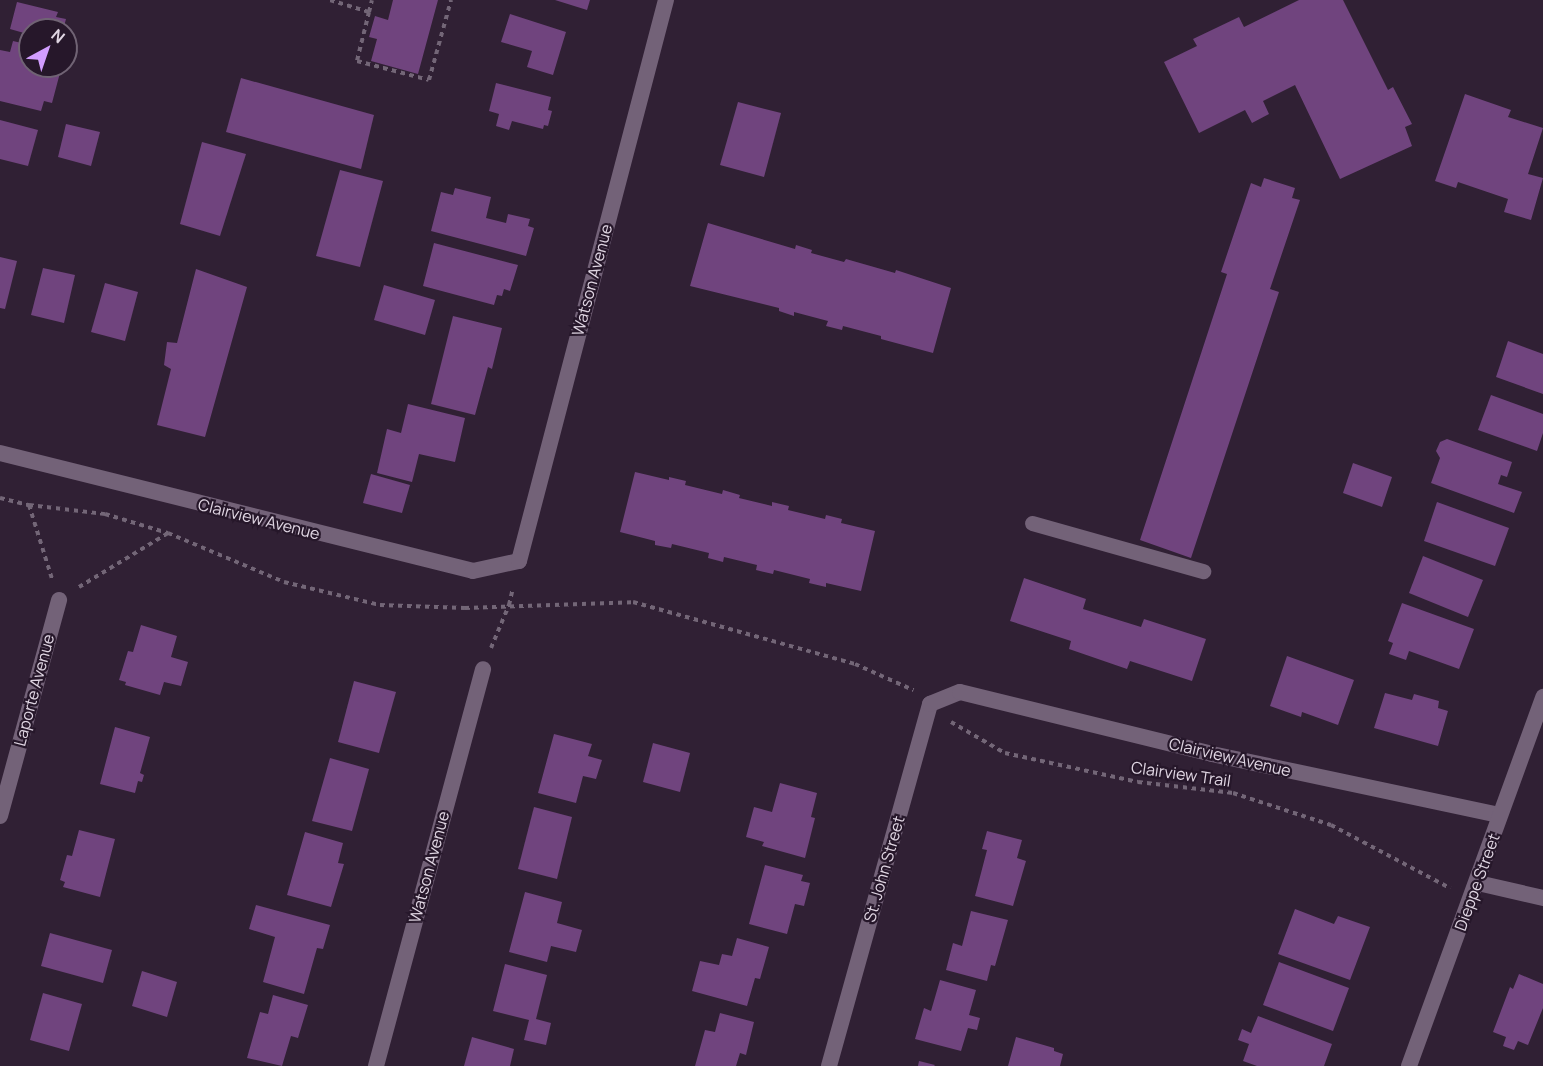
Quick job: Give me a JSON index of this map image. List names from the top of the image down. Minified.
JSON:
{"streets":{"street":["Watson Avenue","Clairview Avenue","Laporte Avenue","St. John Street","Dieppe Street"],"path":["Clairview Trail"]},"crossings":[["Watson Avenue","Clairview Avenue"],["Clairview Avenue","St. John Street"],["Clairview Avenue","Dieppe Street"]],"north":"top right"}
